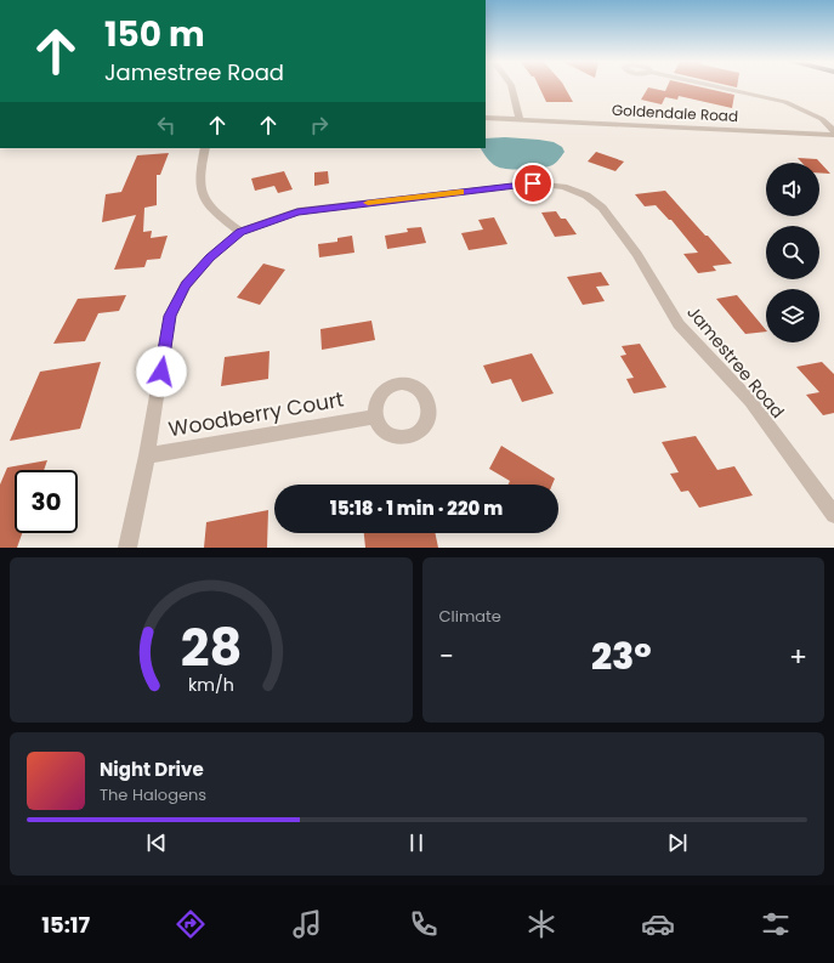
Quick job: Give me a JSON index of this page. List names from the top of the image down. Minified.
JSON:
{"streets":{"street":["Goldendale Road","Jamestree Road","Woodberry Court"]},"page":{"turn":["150 m","Jamestree Road"],"limit":"30","trip":"15:18 · 1 min · 220 m","tile":"Climate","heat":["−","23°","+"],"song":["Night Drive","The Halogens"],"tabs":"15:17","gauge":["28","km/h"]}}
